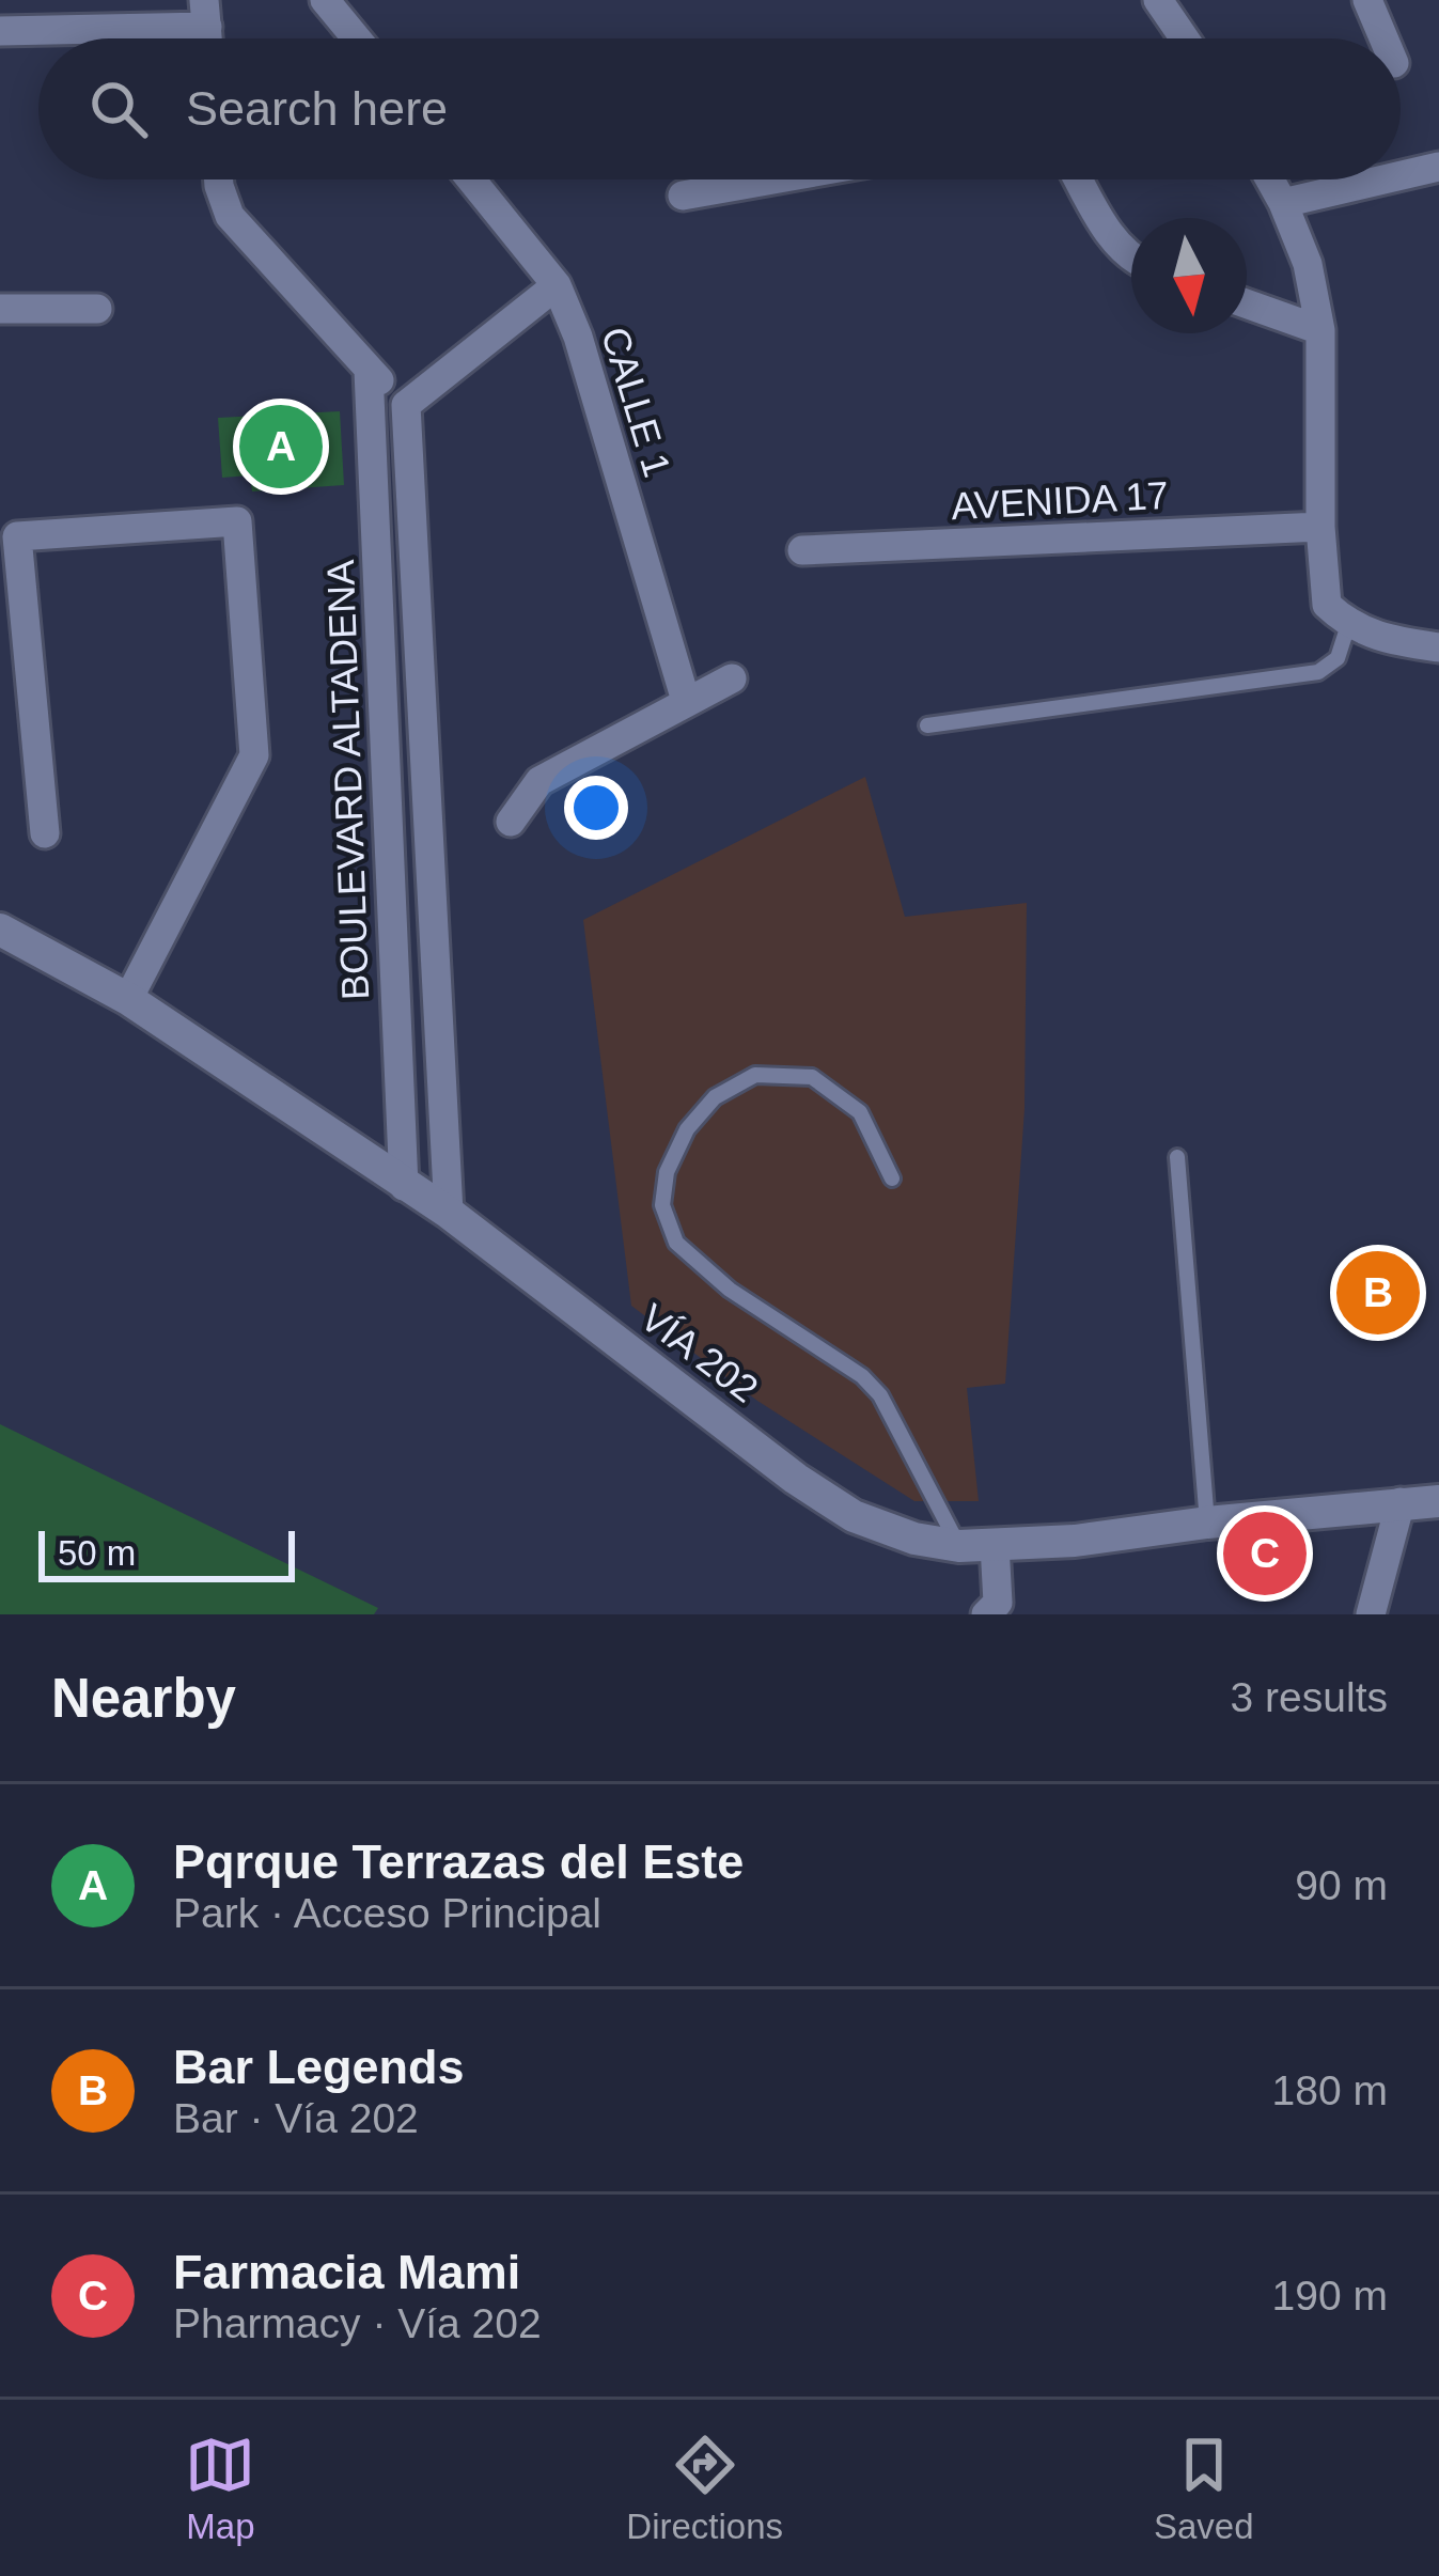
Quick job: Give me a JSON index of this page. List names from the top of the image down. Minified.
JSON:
{"streets":{"main road":["VÍA 202"],"street":["CALLE 1","AVENIDA 17","BOULEVARD ALTADENA"]},"crossings":[["BOULEVARD ALTADENA","VÍA 202"]],"scale_bar":"50 m","north":"bottom","page":{"search":"Search here","pins":["A","B","C"],"scale":"50 m","heading":["Nearby","3 results"],"list":[{"mark":"A","name":"Pqrque Terrazas del Este","note":"Park · Acceso Principal","value":"90 m"},{"mark":"B","name":"Bar Legends","note":"Bar · Vía 202","value":"180 m"},{"mark":"C","name":"Farmacia Mami","note":"Pharmacy · Vía 202","value":"190 m"}],"nav":["Map","Directions","Saved"]}}
